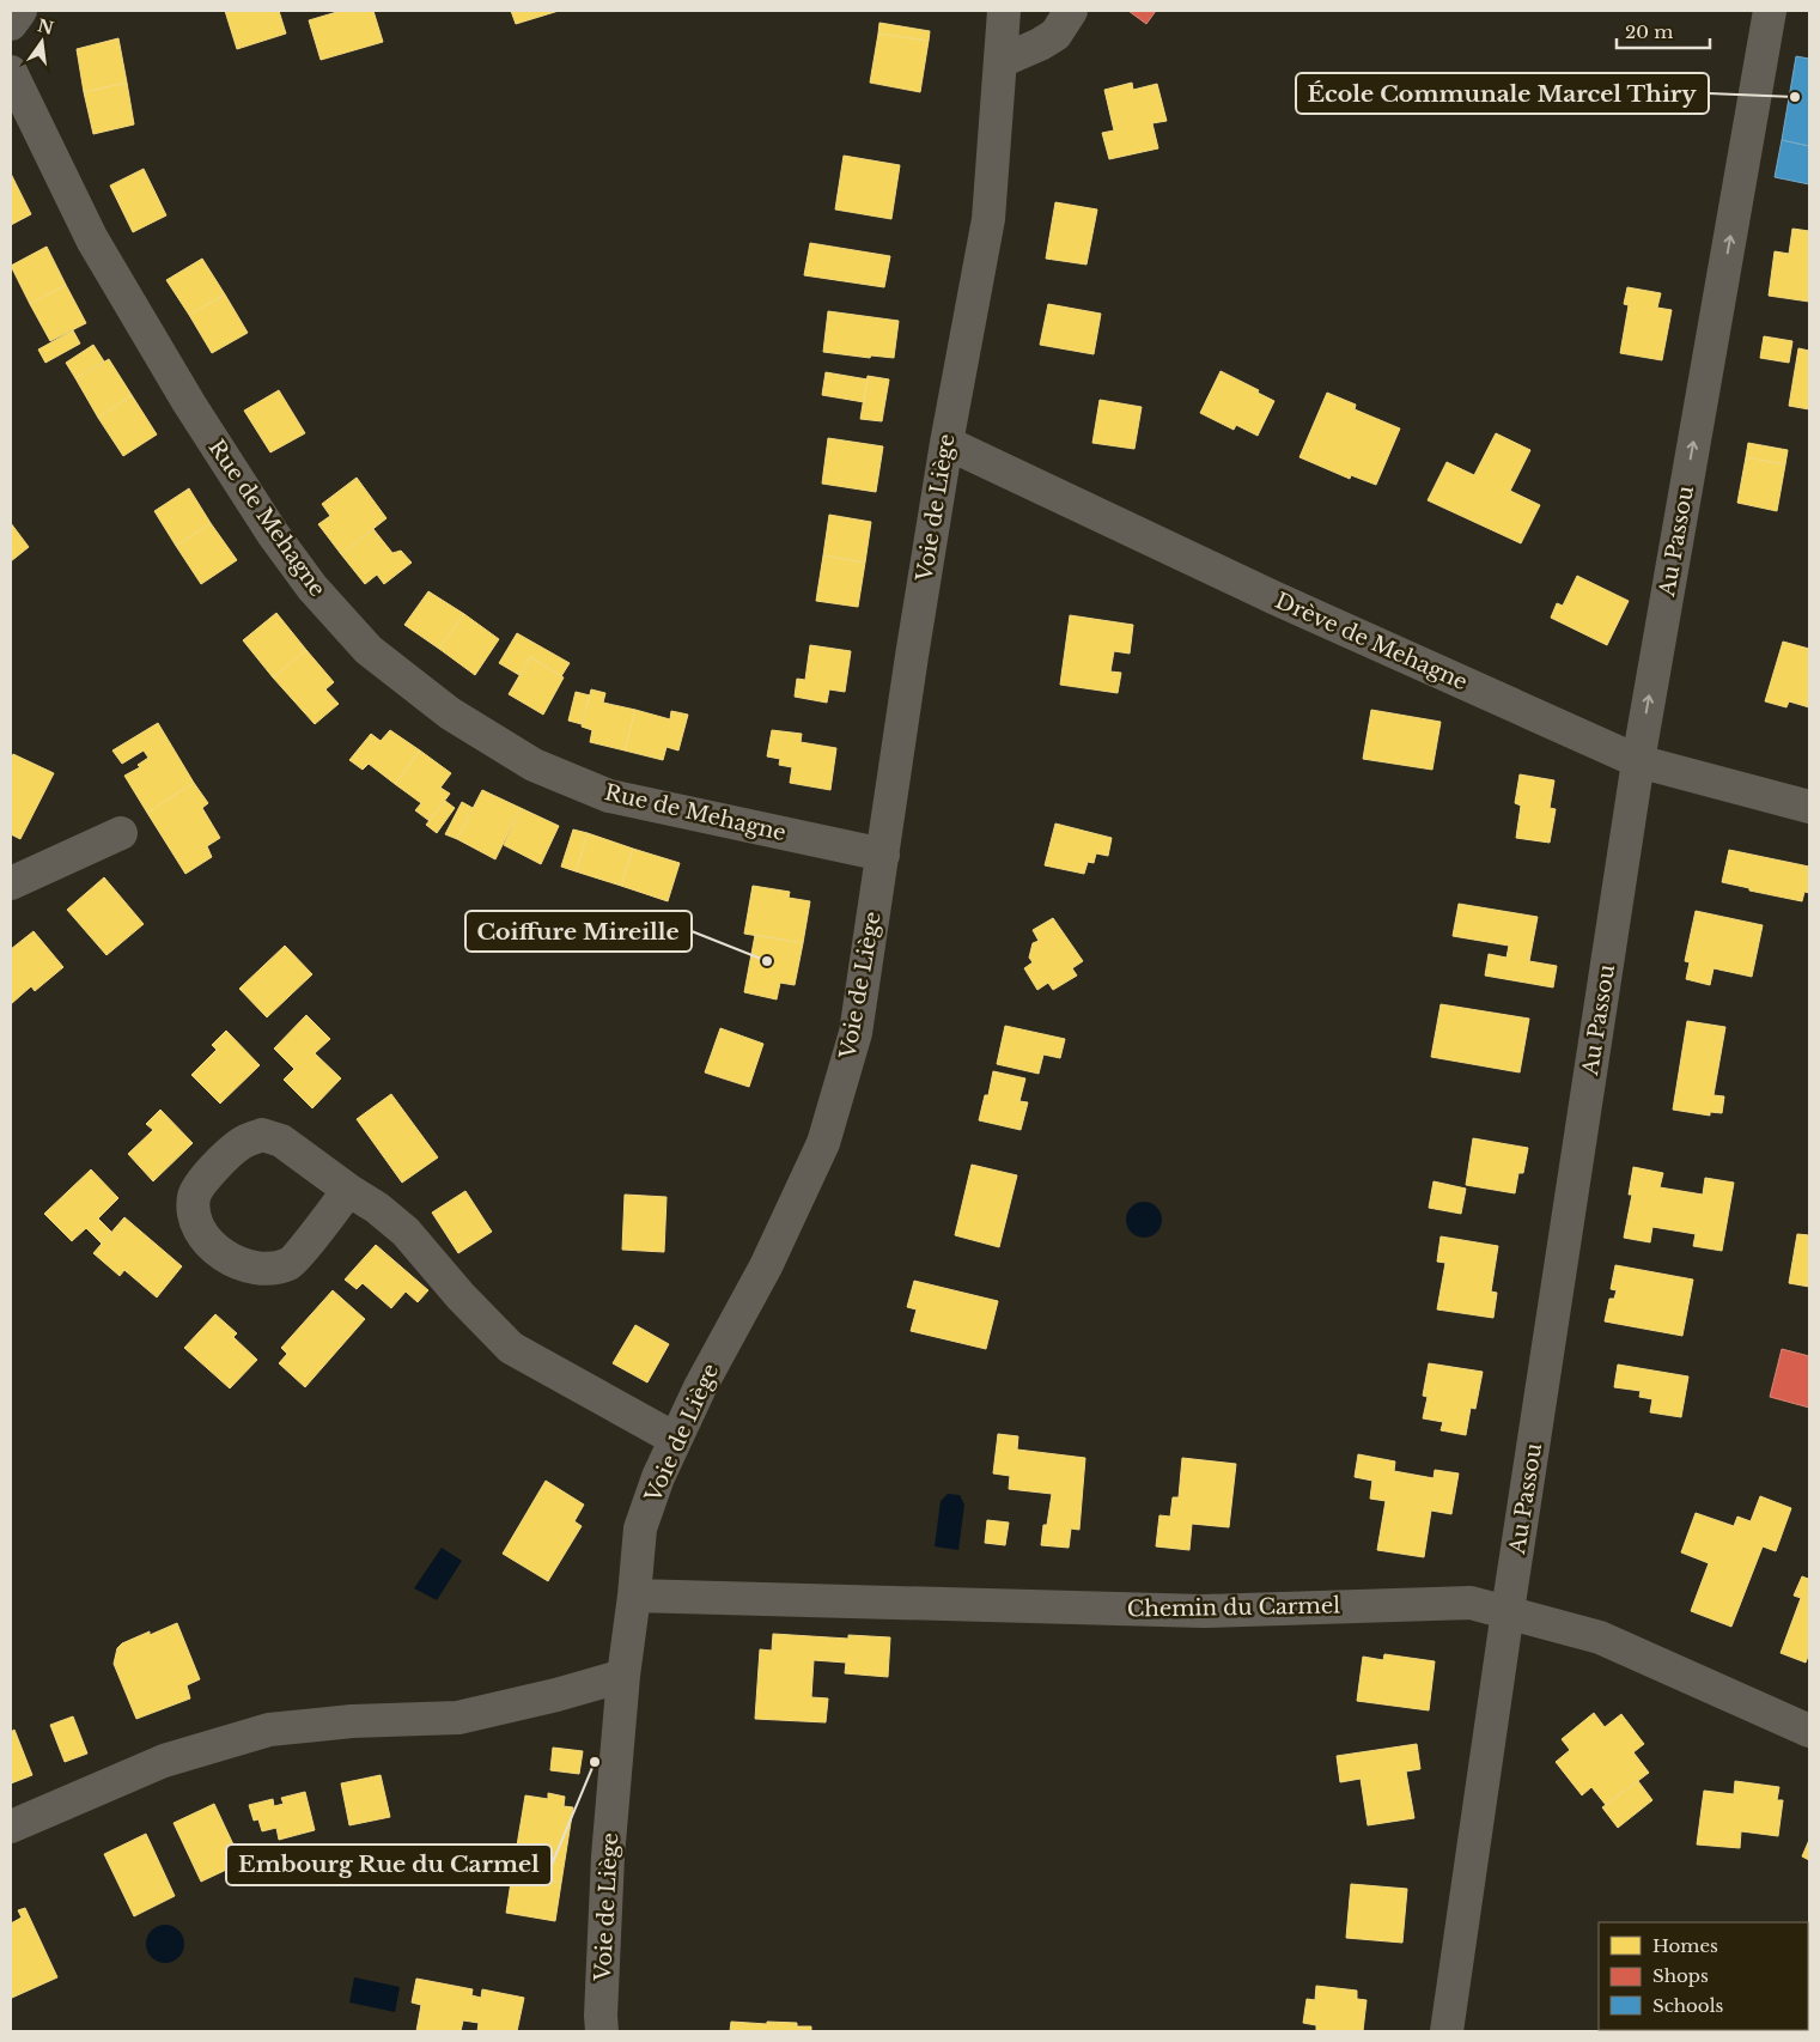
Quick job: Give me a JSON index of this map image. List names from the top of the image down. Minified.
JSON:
{"streets":{"street":["Voie de Liège","Rue de Mehagne","Au Passou","Drève de Mehagne","Chemin du Carmel"]},"crossings":[["Voie de Liège","Rue de Mehagne"],["Voie de Liège","Drève de Mehagne"],["Voie de Liège","Chemin du Carmel"],["Au Passou","Drève de Mehagne"],["Au Passou","Chemin du Carmel"]],"one_way":["Au Passou"],"places":["École Communale Marcel Thiry","Coiffure Mireille","Embourg Rue du Carmel"],"legend":["Homes","Shops","Schools"],"scale_bar":"20 m","north":"top"}
